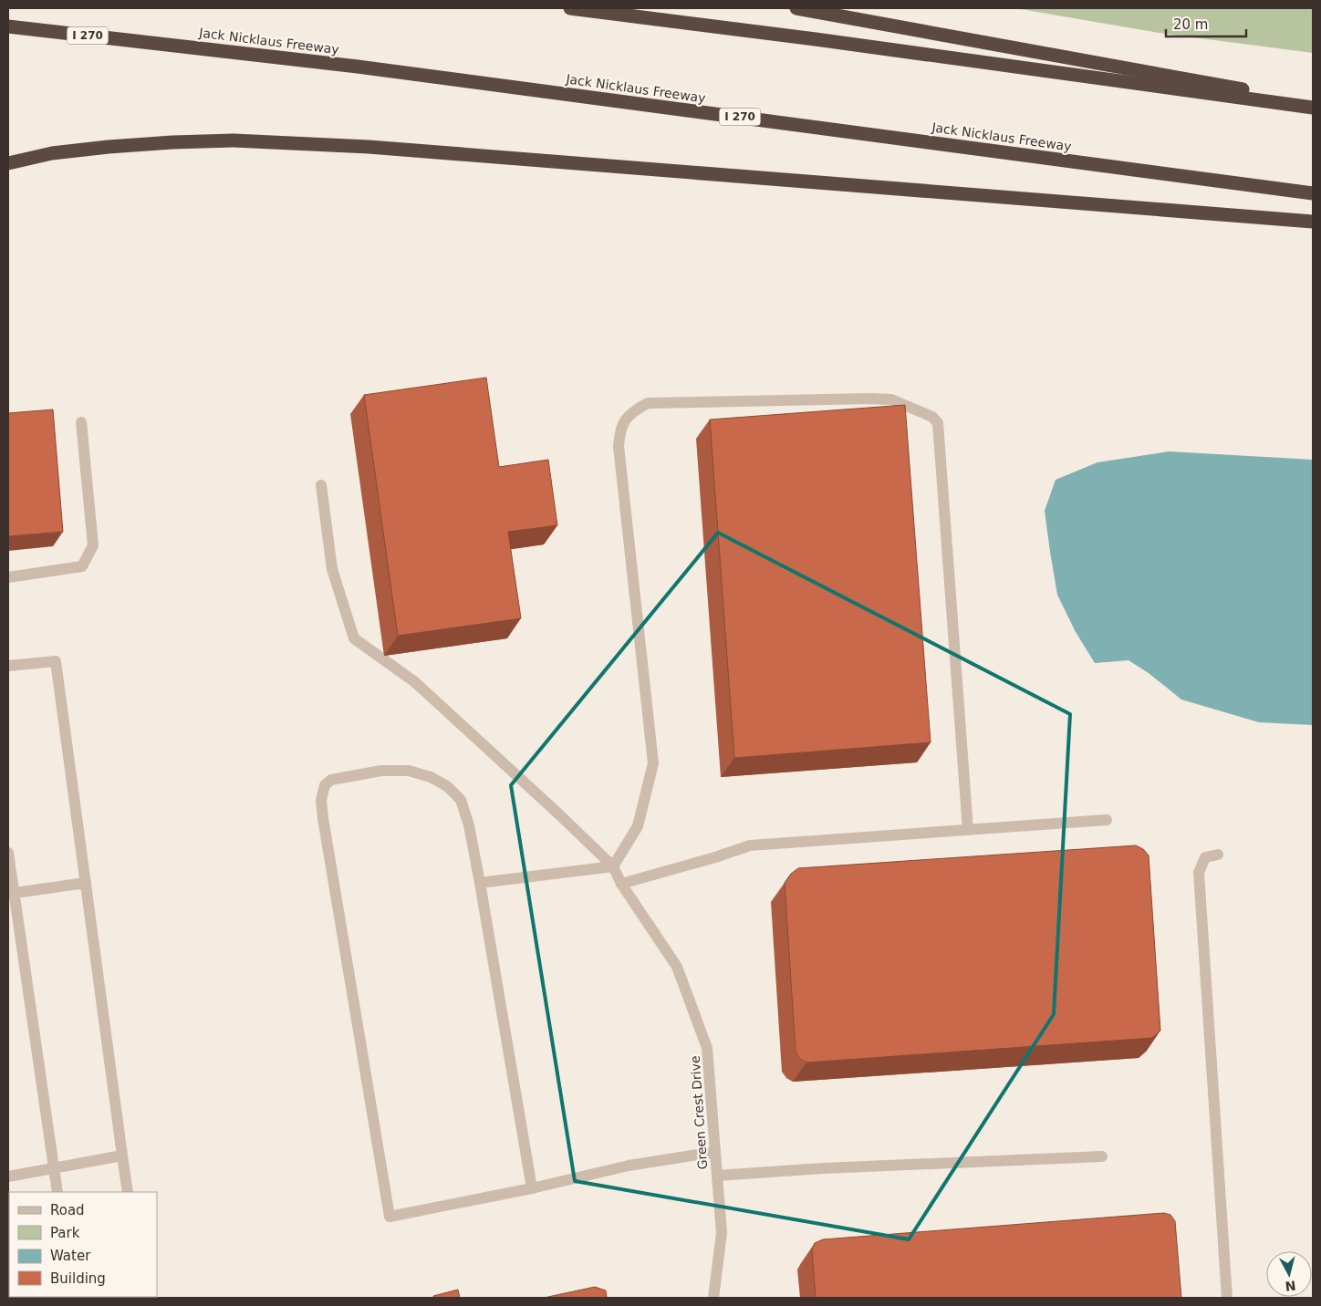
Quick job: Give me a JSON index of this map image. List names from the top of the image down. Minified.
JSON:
{"streets":{"highway":["I 270","Jack Nicklaus Freeway"],"street":["Green Crest Drive"]},"legend":["Road","Park","Water","Building"],"scale_bar":"20 m","north":"bottom"}
